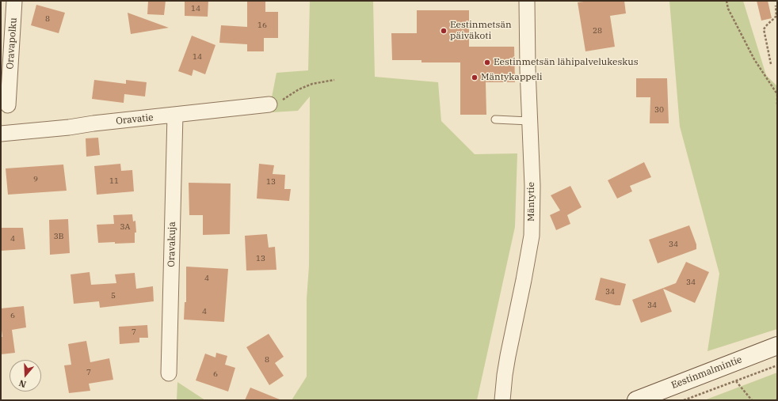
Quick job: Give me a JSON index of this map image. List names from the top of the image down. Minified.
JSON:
{"streets":{"street":["Oravapolku","Oravatie","Mäntytie","Oravakuja","Eestinmalmintie"]},"crossings":[["Oravatie","Oravakuja"]],"places":["Eestinmetsän päiväkoti","Eestinmetsän lähipalvelukeskus","Mäntykappeli"],"house_numbers":["14","8","16","28","14","30","9","11","13","3A","3B","4","34","13","4","34","34","5","34","4","6","7","8","7","6"],"north":"bottom"}
